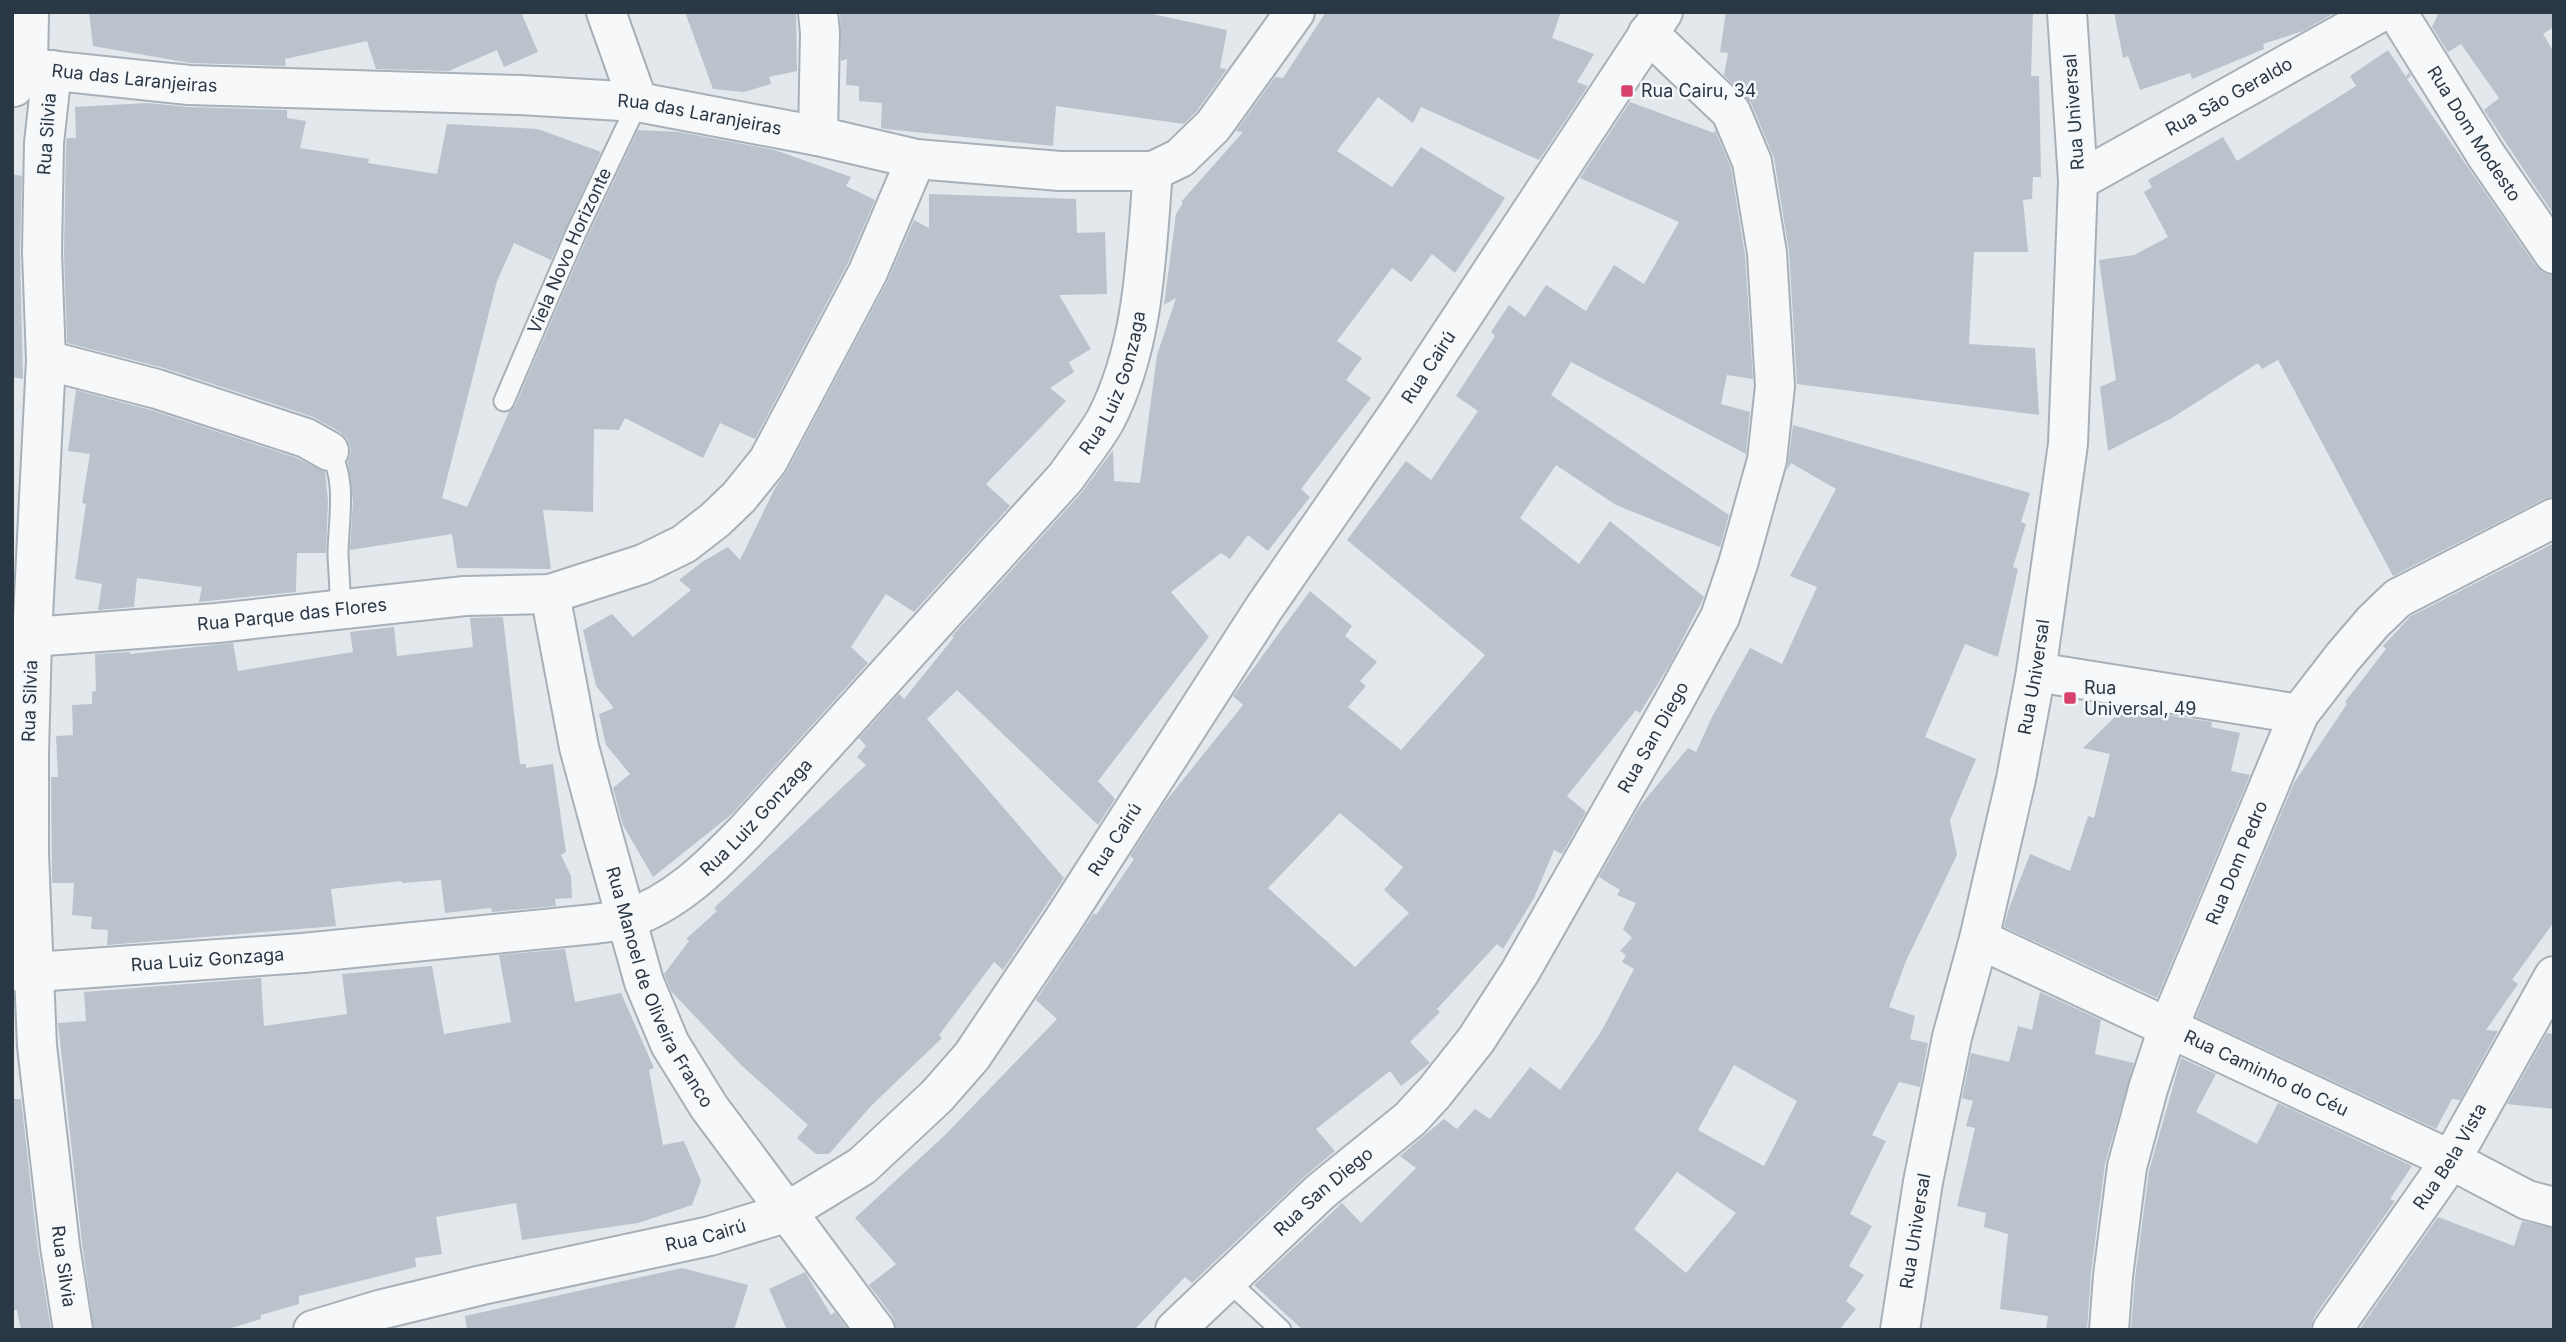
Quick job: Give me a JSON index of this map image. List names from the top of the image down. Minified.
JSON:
{"streets":{"street":["Rua das Laranjeiras","Rua São Geraldo","Rua Universal","Rua Silvia","Rua Dom Modesto","Rua Cairú","Rua Luiz Gonzaga","Rua Parque das Flores","Rua San Diego","Rua Dom Pedro","Rua Manoel de Oliveira Franco","Rua Caminho do Céu","Rua Bela Vista"],"lane":["Viela Novo Horizonte"]},"crossings":[["Rua das Laranjeiras","Rua Silvia"],["Rua das Laranjeiras","Viela Novo Horizonte"],["Rua das Laranjeiras","Rua Luiz Gonzaga"],["Rua das Laranjeiras","Rua Parque das Flores"],["Rua São Geraldo","Rua Universal"],["Rua Universal","Rua Caminho do Céu"],["Rua Silvia","Rua Luiz Gonzaga"],["Rua Silvia","Rua Parque das Flores"],["Rua Cairú","Rua San Diego"],["Rua Cairú","Rua Manoel de Oliveira Franco"],["Rua Luiz Gonzaga","Rua Manoel de Oliveira Franco"],["Rua Parque das Flores","Rua Manoel de Oliveira Franco"],["Rua Dom Pedro","Rua Caminho do Céu"],["Rua Caminho do Céu","Rua Bela Vista"]],"places":{"transit":["Rua Cairu, 34","Rua Universal, 49"]}}
